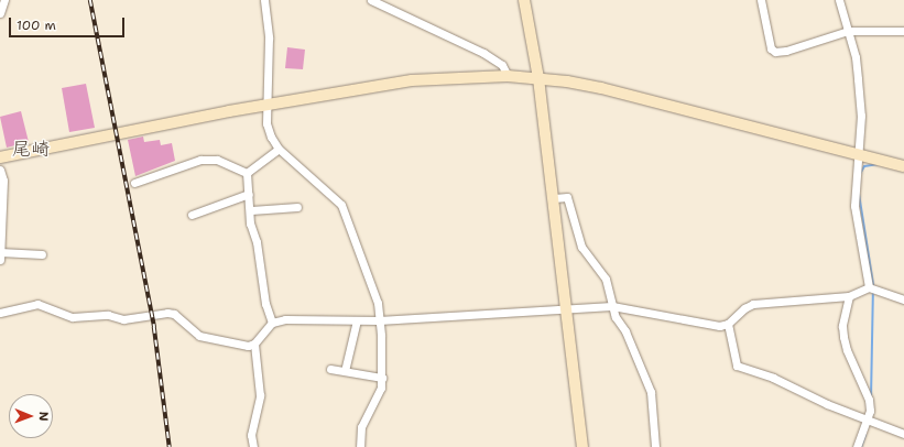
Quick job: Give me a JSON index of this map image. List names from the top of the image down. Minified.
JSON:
{"districts":["尾崎"],"scale_bar":"100 m","north":"right"}
